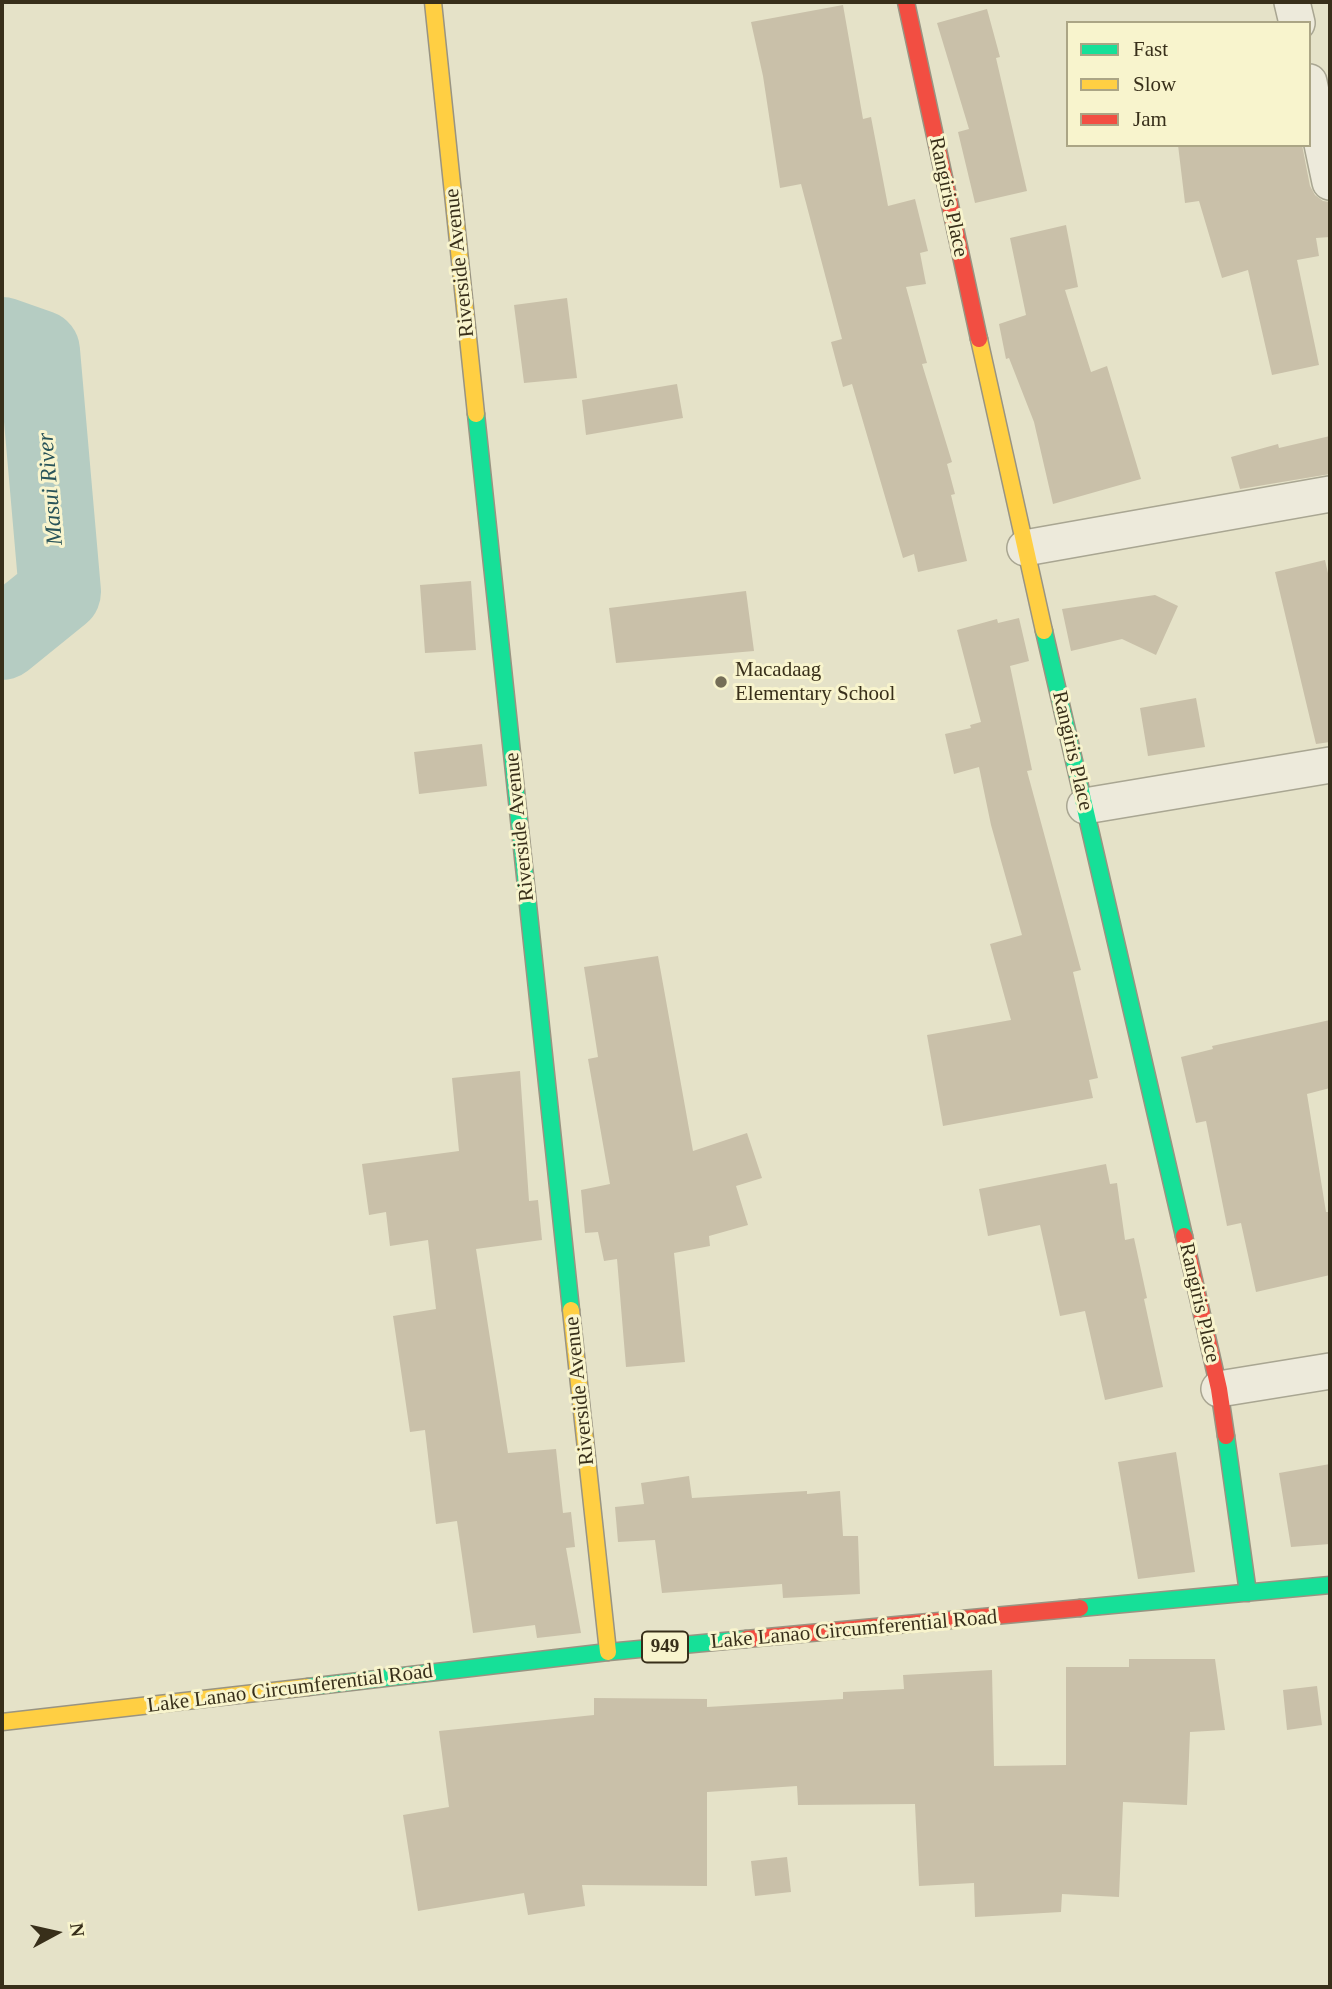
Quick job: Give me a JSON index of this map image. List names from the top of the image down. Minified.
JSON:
{"streets":{"street":["Rangiris Place","Riverside Avenue","Lake Lanao Circumferential Road","949"]},"crossings":[["Riverside Avenue","Lake Lanao Circumferential Road"]],"water":["Masui River"],"places":["Macadaag Elementary School"],"legend":["Fast","Slow","Jam"],"north":"right"}
